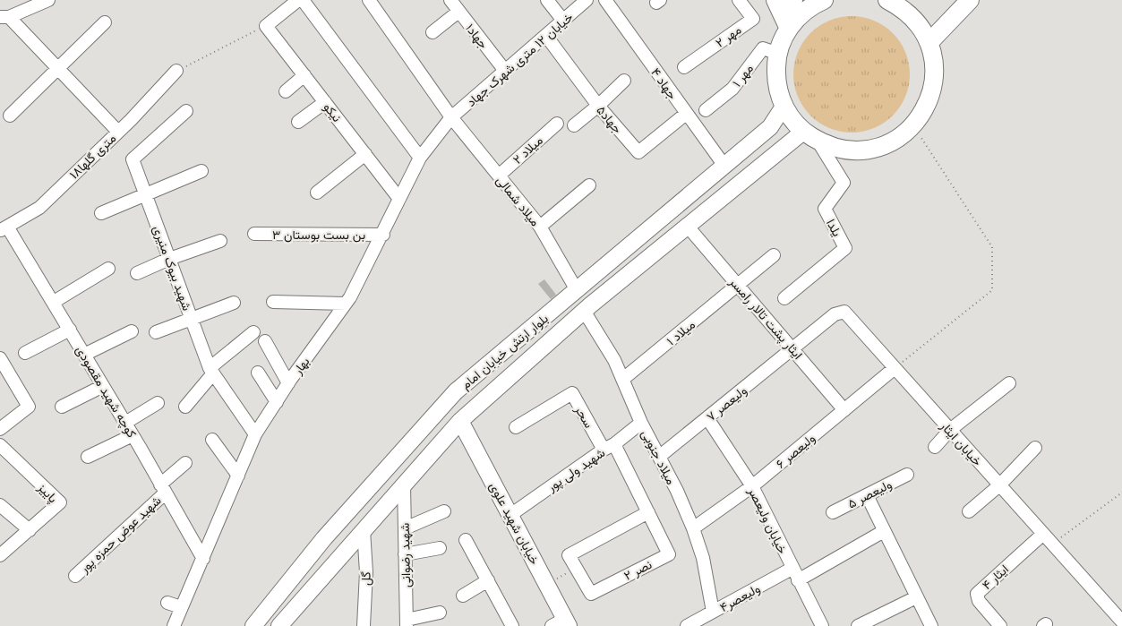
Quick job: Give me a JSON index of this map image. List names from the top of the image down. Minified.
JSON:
{"streets":{"main road":["بلوار ارتش خیابان امام","خیابان شهید علوی"],"street":["جهاد۱","مهر ۲","خیابان ۱۲ متری شهرک جهاد","مهر ۱","جهاد ۴","نیکو","جهاد۵","میلاد ۲","۱۸متری گلها","میلاد شمالی","یلدا","بن بست بوستان ۳","شهید بیوک منیری","ایثار پشت تالار رامسر","میلاد ۱","بهار","کوچه شهید مقصودی","ولیعصر ۷","سحر","خیابان ایثار","ولیعصر ۶","میلاد جنوبی","شهید ولی پور","پاییز","ولیعصر ۵","خیابان ولیعصر","شهید عوض حمزه پور","شهید رضوانی","نصر ۲","ایثار ۴","گل","ولیعصر۴"]},"crossings":[["جهاد۱","خیابان ۱۲ متری شهرک جهاد"],["خیابان ۱۲ متری شهرک جهاد","جهاد۵"],["خیابان ۱۲ متری شهرک جهاد","میلاد شمالی"],["خیابان ۱۲ متری شهرک جهاد","بهار"],["جهاد ۴","جهاد۵"],["جهاد ۴","بلوار ارتش خیابان امام"],["نیکو","بهار"],["میلاد ۲","میلاد شمالی"],["۱۸متری گلها","کوچه شهید مقصودی"],["میلاد شمالی","بلوار ارتش خیابان امام"],["میلاد شمالی","بهار"],["یلدا","بلوار ارتش خیابان امام"],["بن بست بوستان ۳","بهار"],["شهید بیوک منیری","بهار"],["ایثار پشت تالار رامسر","میلاد ۱"],["ایثار پشت تالار رامسر","بلوار ارتش خیابان امام"],["ایثار پشت تالار رامسر","ولیعصر ۷"],["ایثار پشت تالار رامسر","خیابان ایثار"],["ایثار پشت تالار رامسر","ولیعصر ۶"],["میلاد ۱","میلاد جنوبی"],["بلوار ارتش خیابان امام","میلاد جنوبی"],["بلوار ارتش خیابان امام","خیابان شهید علوی"],["بلوار ارتش خیابان امام","شهید رضوانی"],["بلوار ارتش خیابان امام","گل"],["بهار","کوچه شهید مقصودی"],["کوچه شهید مقصودی","شهید عوض حمزه پور"],["ولیعصر ۷","خیابان ایثار"],["ولیعصر ۷","میلاد جنوبی"],["ولیعصر ۷","خیابان ولیعصر"],["سحر","شهید ولی پور"],["سحر","نصر ۲"],["خیابان ایثار","ولیعصر ۶"],["خیابان ایثار","ایثار ۴"],["ولیعصر ۶","میلاد جنوبی"],["ولیعصر ۶","خیابان ولیعصر"],["میلاد جنوبی","شهید ولی پور"],["میلاد جنوبی","ولیعصر۴"],["شهید ولی پور","خیابان شهید علوی"],["شهید ولی پور","نصر ۲"],["خیابان ولیعصر","ولیعصر۴"]]}
